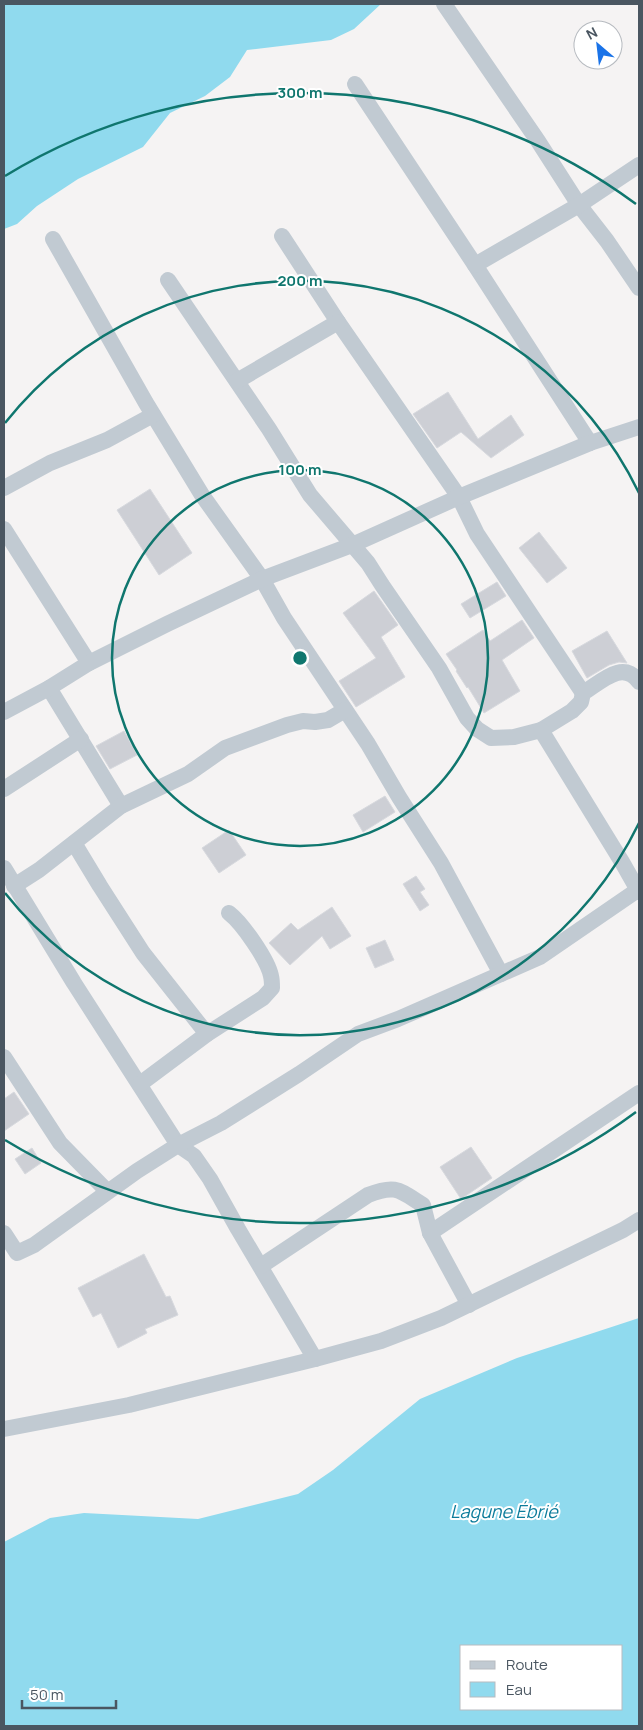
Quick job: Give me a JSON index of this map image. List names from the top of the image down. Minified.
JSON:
{"water":["Lagune Ébrié"],"legend":["Route","Eau"],"scale_bar":"50 m","north":"top left","rings":["300 m","200 m","100 m"]}
